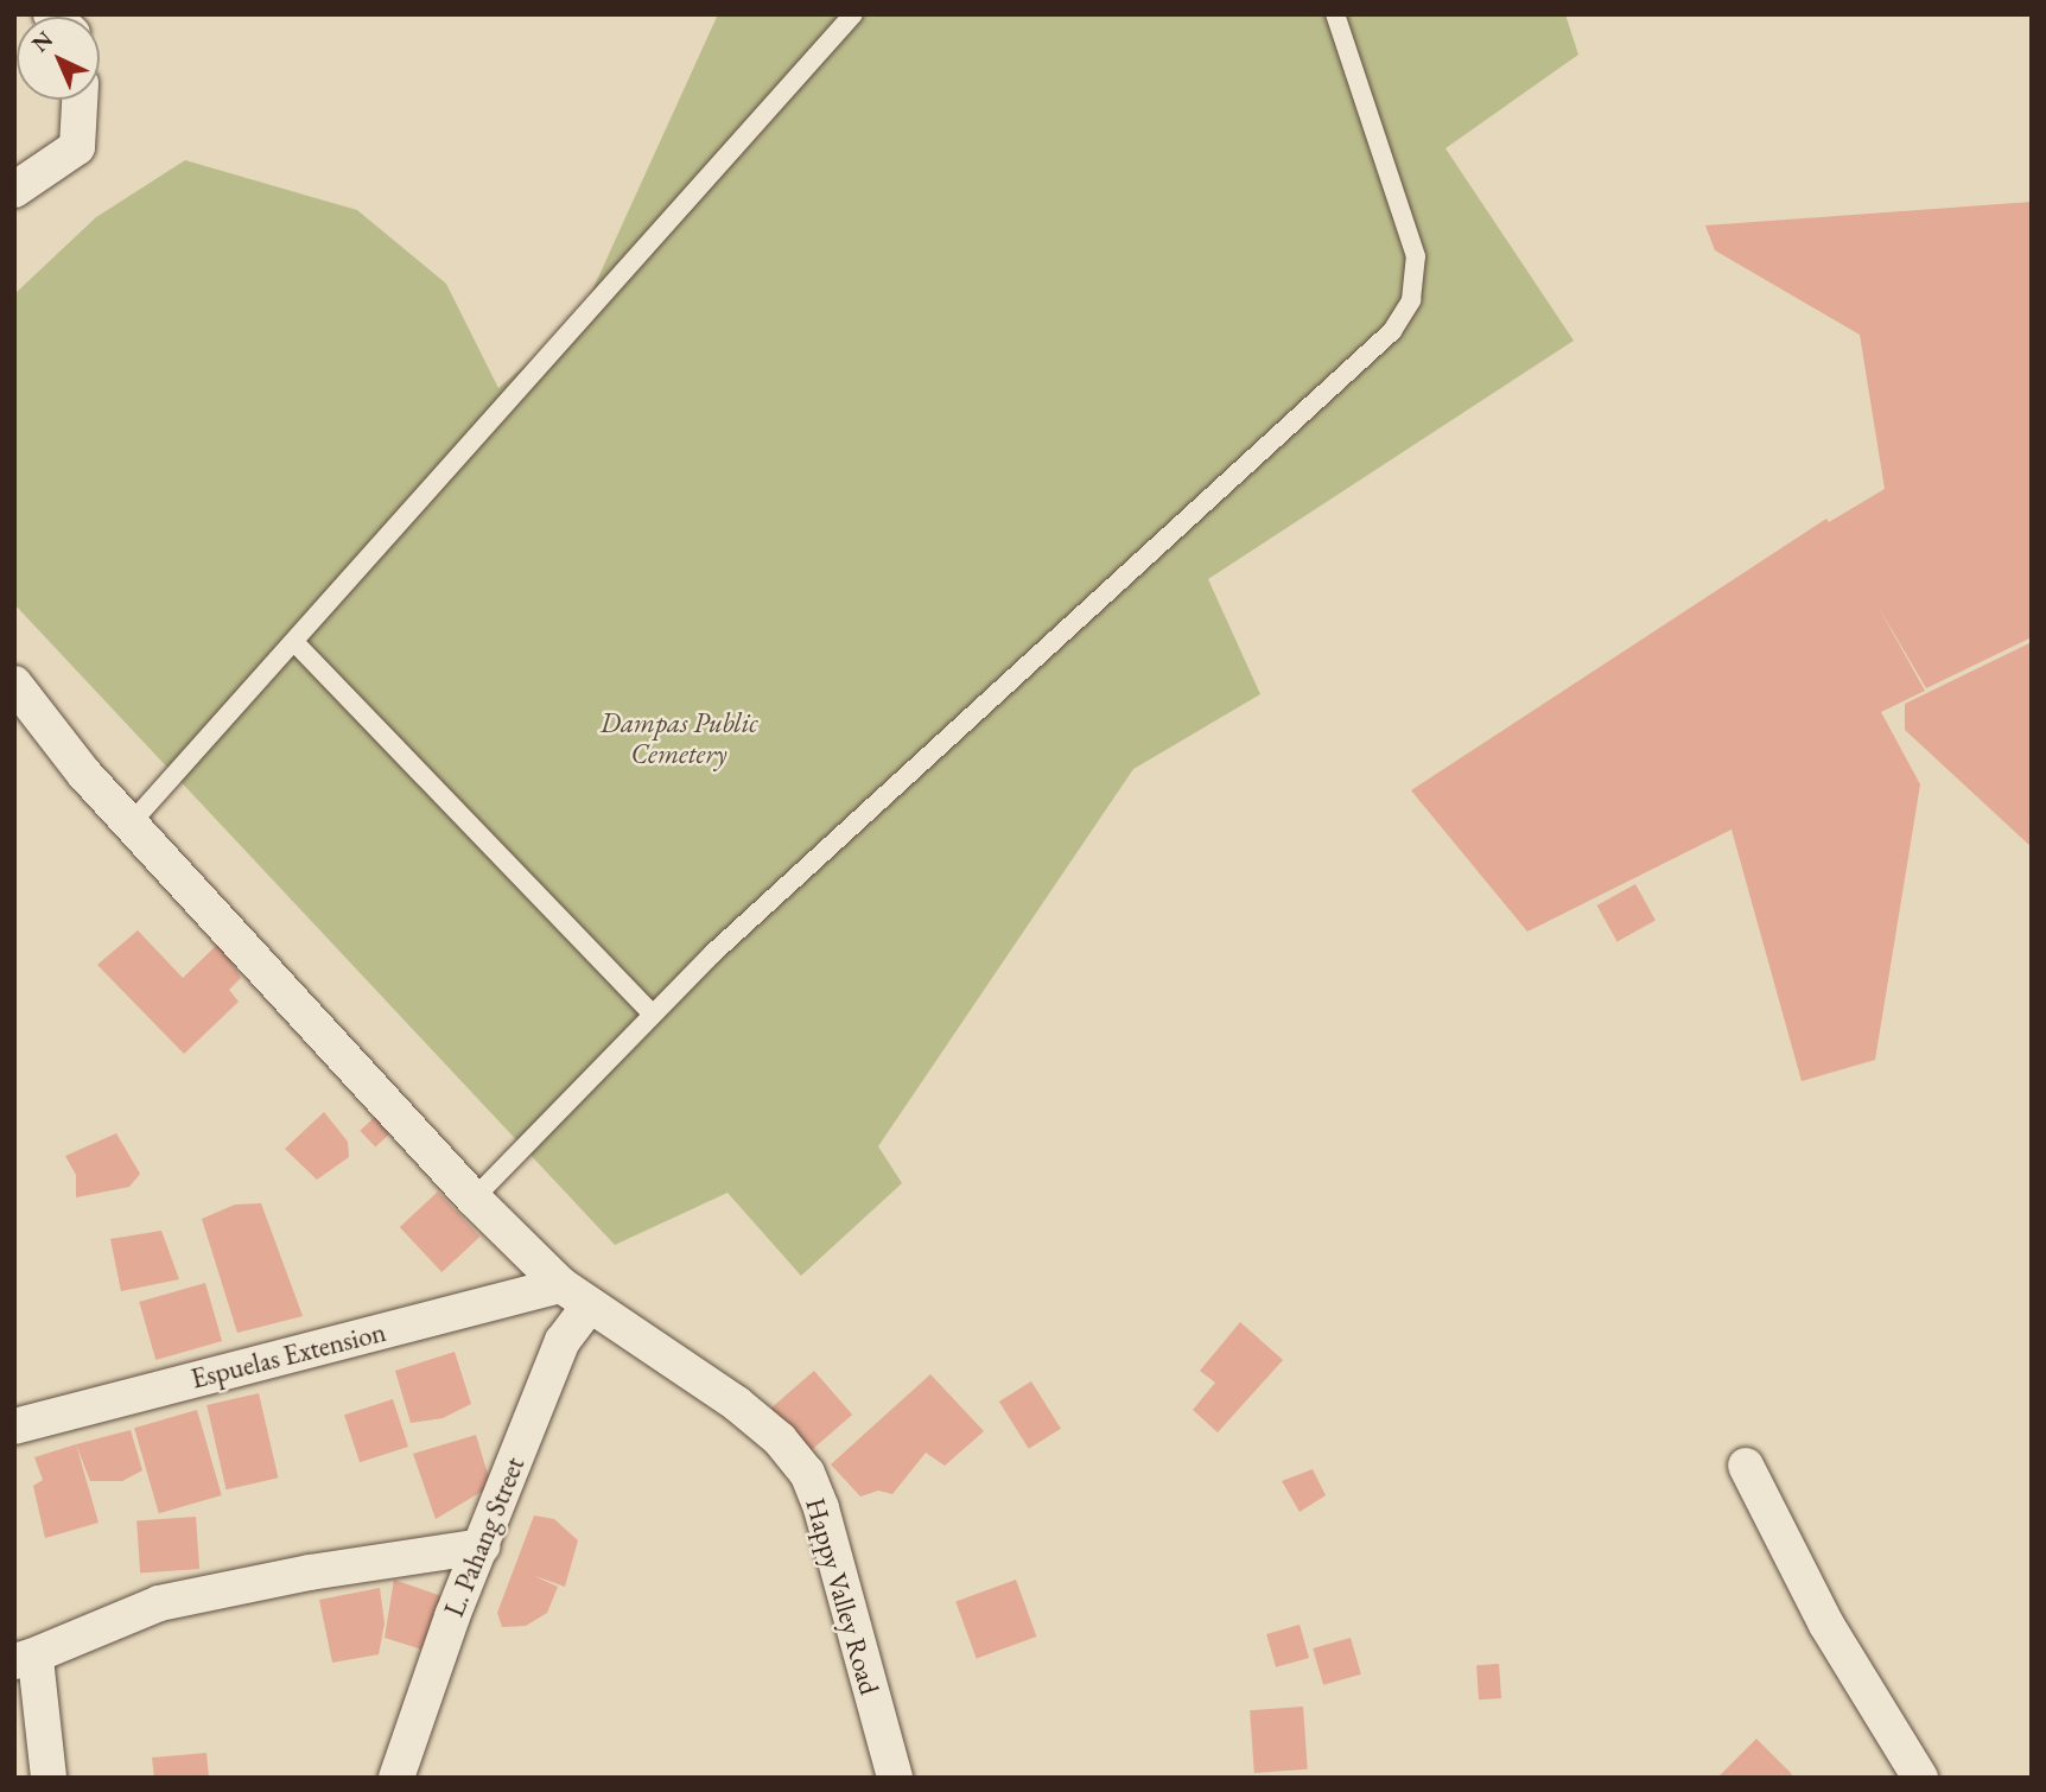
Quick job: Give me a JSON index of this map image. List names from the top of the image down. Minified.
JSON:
{"streets":{"street":["Espuelas Extension","L. Pahang Street","Happy Valley Road"]},"crossings":[["Espuelas Extension","L. Pahang Street"],["Espuelas Extension","Happy Valley Road"],["L. Pahang Street","Happy Valley Road"]],"parks":["Dampas Public Cemetery"],"north":"top left"}
